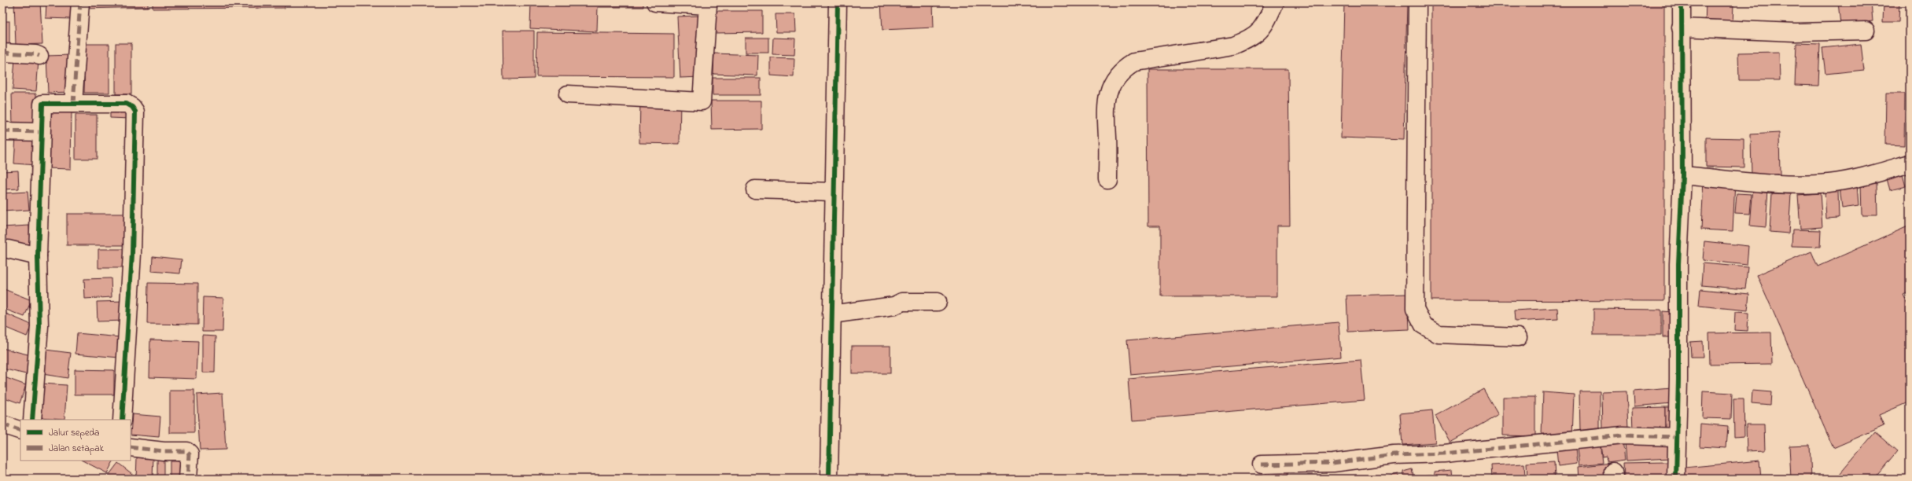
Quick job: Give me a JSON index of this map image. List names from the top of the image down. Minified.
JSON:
{"legend":["Jalur sepeda","Jalan setapak"]}
